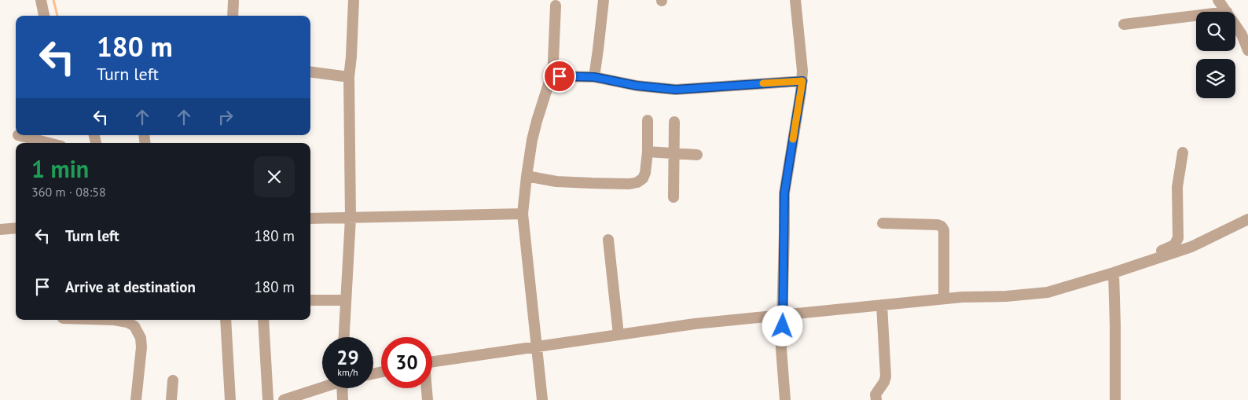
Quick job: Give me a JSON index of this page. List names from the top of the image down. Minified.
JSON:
{"page":{"turn":["180 m","Turn left"],"heading":["1 min","360 m · 08:58"],"list":[{"name":"Turn left","value":"180 m"},{"name":"Arrive at destination","value":"180 m"}],"speed":"29 km/h","limit":"30"}}
